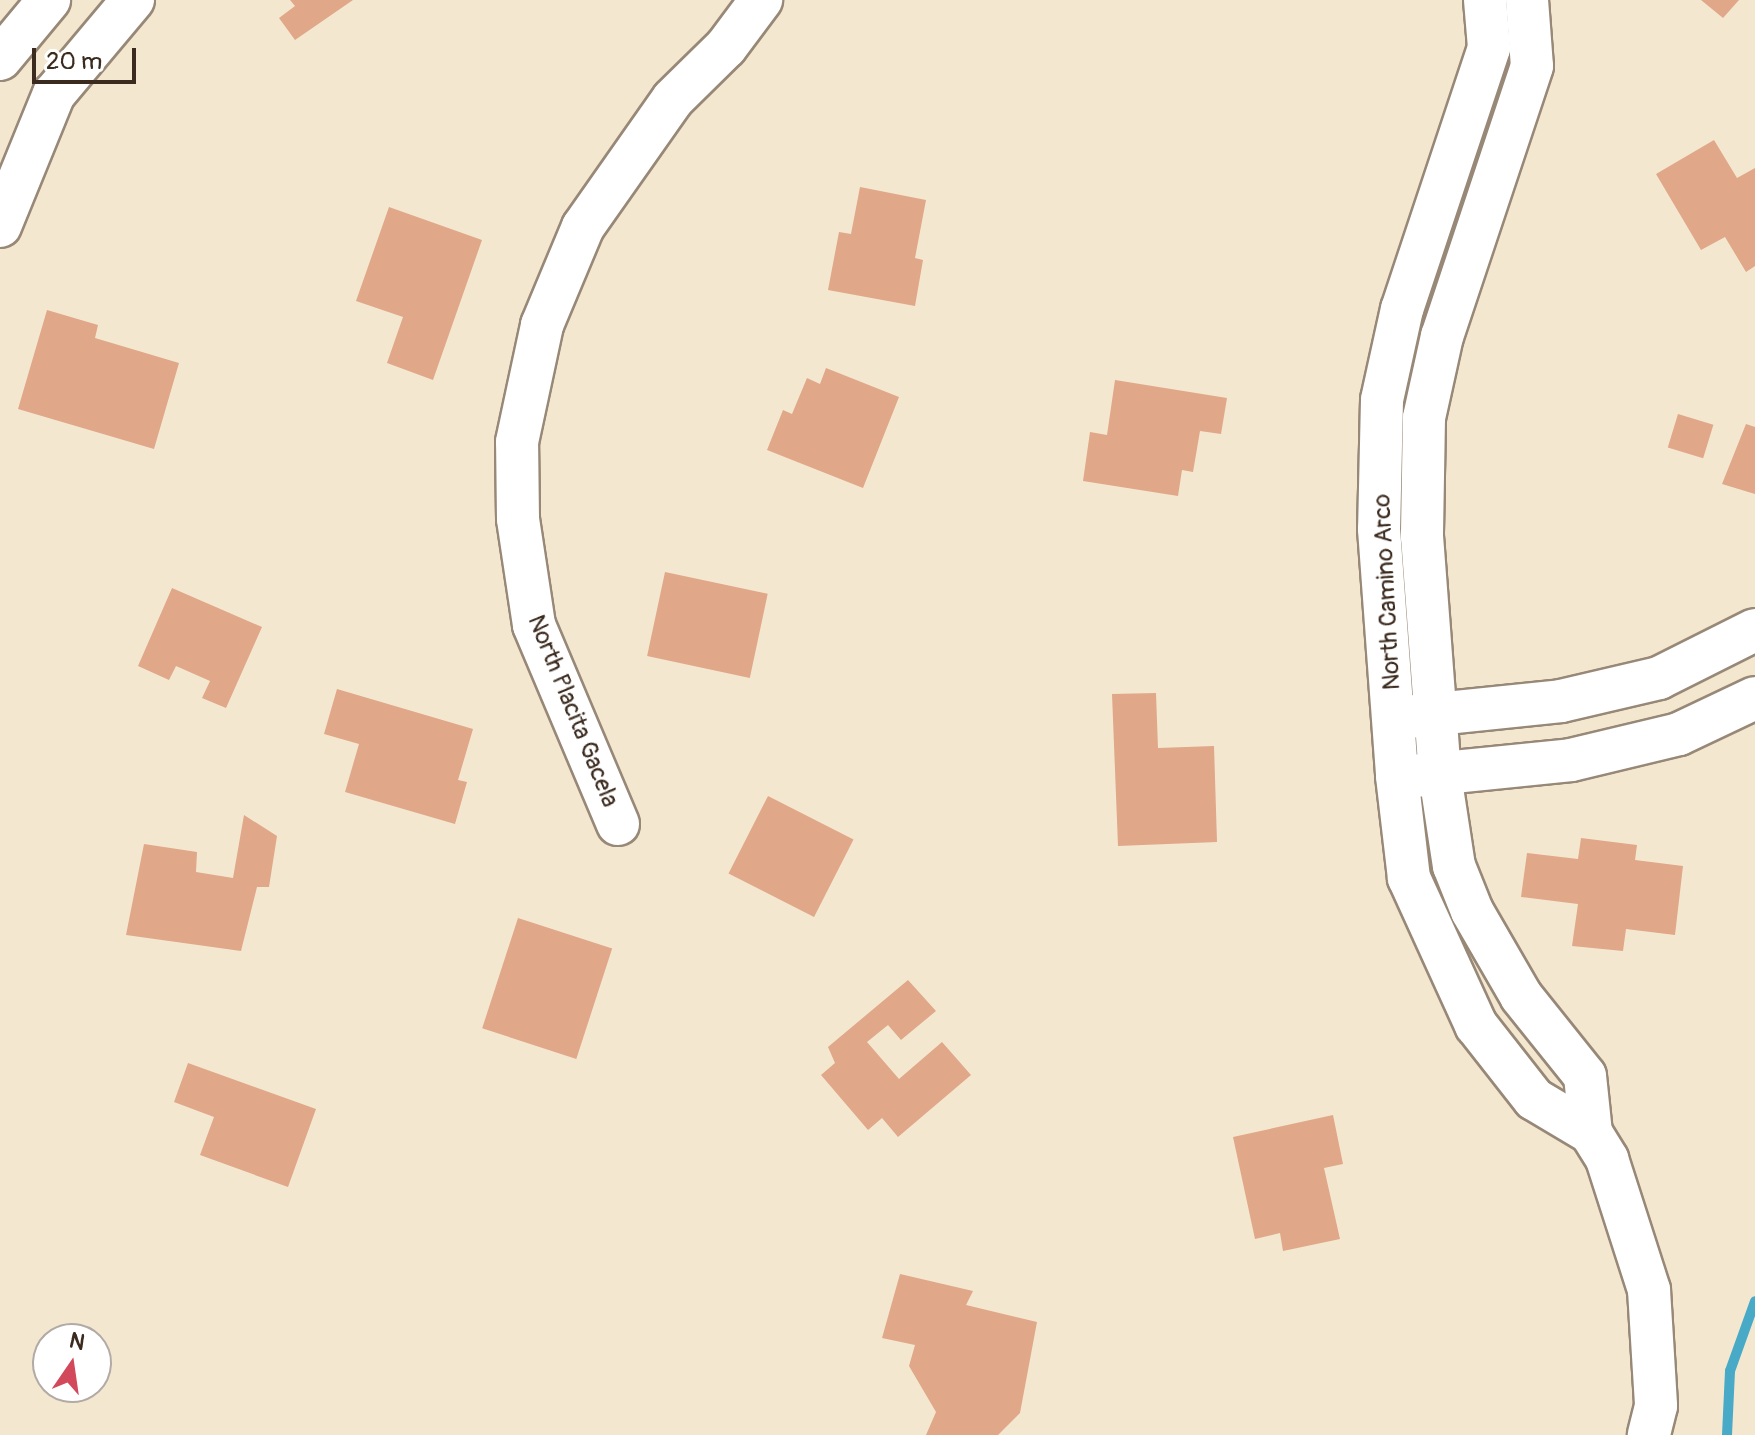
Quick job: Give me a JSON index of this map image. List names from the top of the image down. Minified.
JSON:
{"streets":{"street":["North Camino Arco","North Placita Gacela"]},"scale_bar":"20 m","north":"top"}
